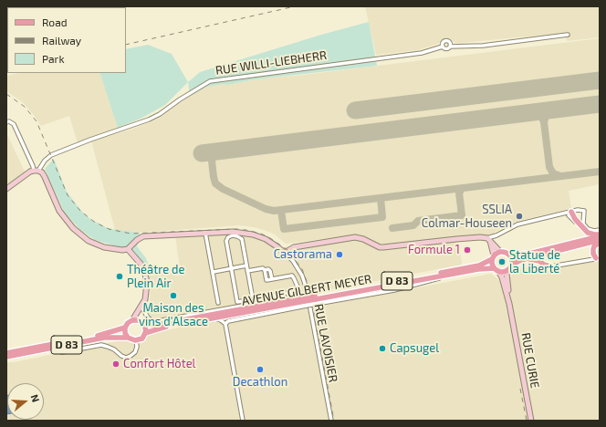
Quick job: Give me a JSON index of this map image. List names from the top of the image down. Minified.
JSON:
{"streets":{"main road":["D 83","AVENUE GILBERT MEYER"],"street":["RUE WILLI-LIEBHERR","RUE LAVOISIER","RUE CURIE"]},"crossings":[["D 83","AVENUE GILBERT MEYER"],["AVENUE GILBERT MEYER","RUE CURIE"]],"places":["SSLIA Colmar-Houseen","Formule 1","Castorama","Statue de la Liberté","Théâtre de Plein Air","Maison des vins d'Alsace","Capsugel","Confort Hôtel","Decathlon"],"legend":["Road","Railway","Park"],"north":"right"}
